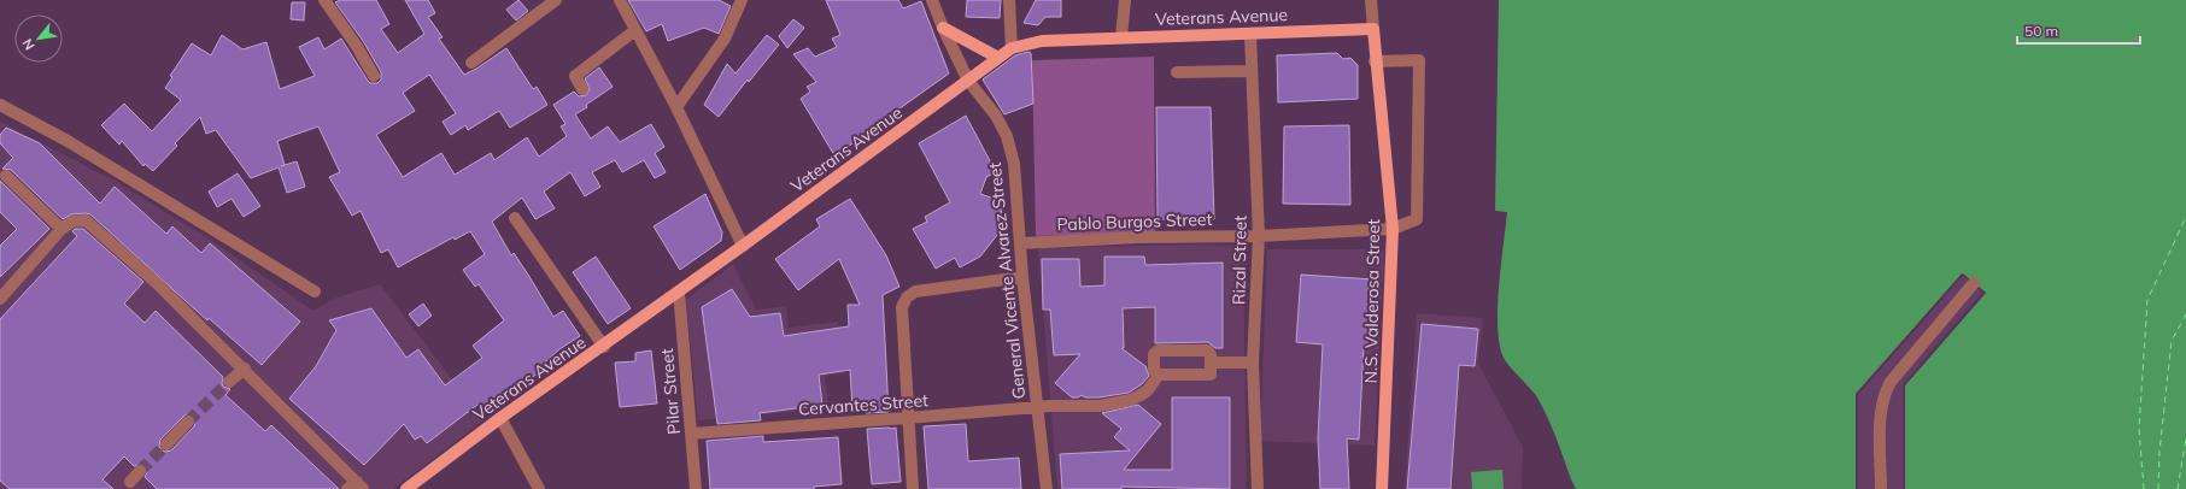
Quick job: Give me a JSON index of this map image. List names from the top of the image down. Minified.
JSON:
{"streets":{"main road":["Veterans Avenue","N.S. Valderosa Street"],"street":["Pablo Burgos Street","Rizal Street","General Vicente Alvarez Street","Pilar Street","Cervantes Street"]},"crossings":[["Veterans Avenue","Rizal Street"],["Veterans Avenue","General Vicente Alvarez Street"],["Veterans Avenue","N.S. Valderosa Street"],["Veterans Avenue","Pilar Street"],["Pablo Burgos Street","Rizal Street"],["Pablo Burgos Street","General Vicente Alvarez Street"],["Pablo Burgos Street","N.S. Valderosa Street"],["General Vicente Alvarez Street","Cervantes Street"],["Pilar Street","Cervantes Street"]],"scale_bar":"50 m","north":"bottom left"}
